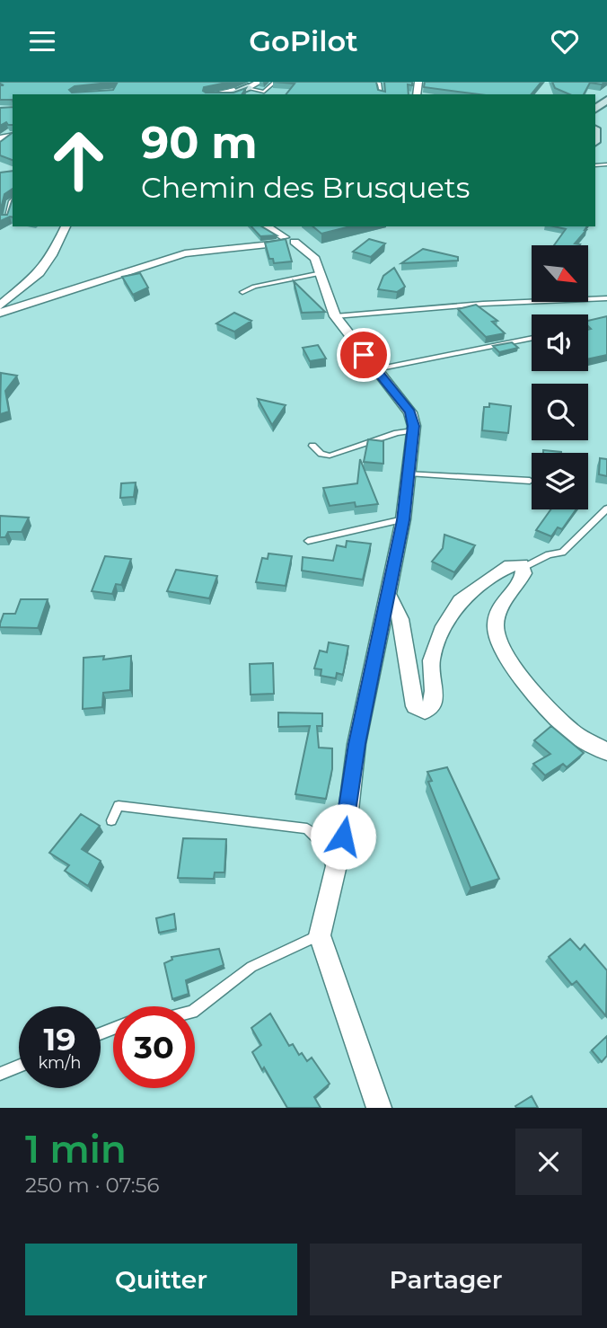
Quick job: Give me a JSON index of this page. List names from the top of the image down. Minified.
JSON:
{"north":"bottom right","page":{"header":"GoPilot","turn":["90 m","Chemin des Brusquets"],"speed":"19 km/h","limit":"30","heading":["1 min","250 m · 07:56"],"buttons":["Quitter","Partager"]}}
